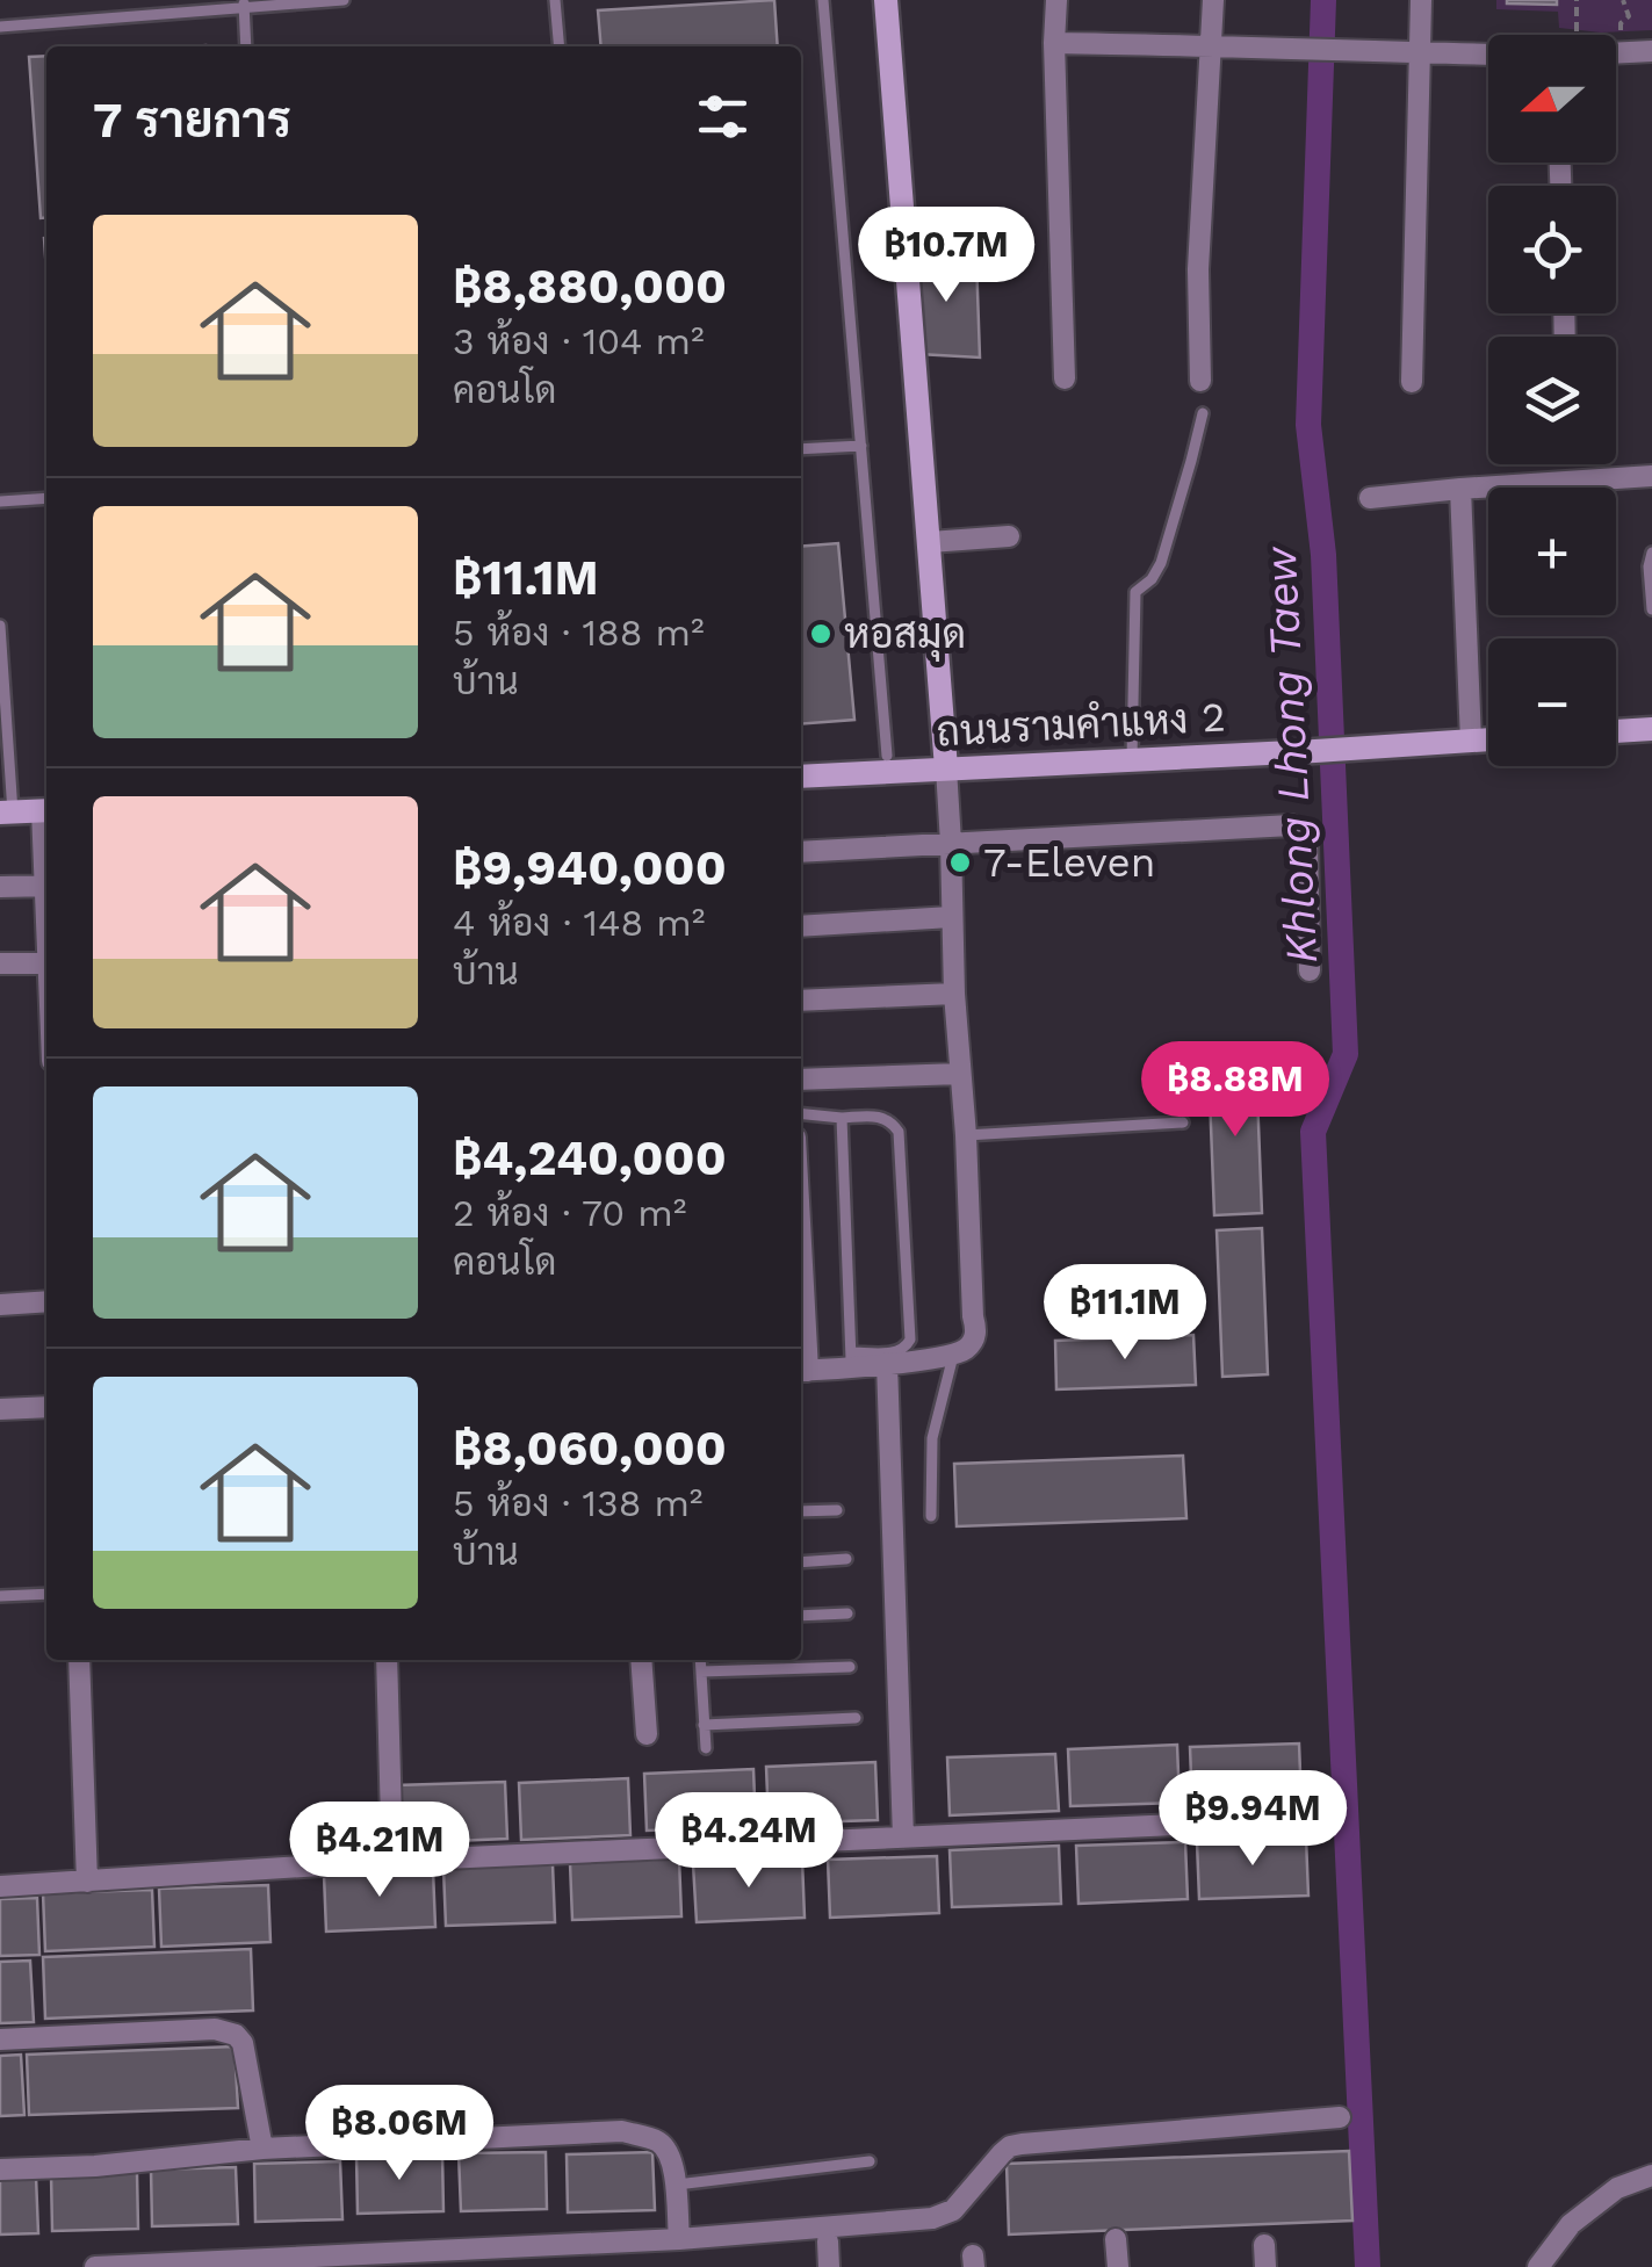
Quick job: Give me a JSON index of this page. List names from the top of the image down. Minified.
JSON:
{"streets":{"main road":["ถนนรามคำแหง 2"]},"water":["Khlong Lhong Taew"],"places":["หอสมุด","7-Eleven"],"north":"left","page":{"map_buttons":["+","−"],"heading":"7 รายการ","list":[{"name":"฿8,880,000","note":"3 ห้อง · 104 m² · คอนโด"},{"name":"฿11.1M","note":"5 ห้อง · 188 m² · บ้าน"},{"name":"฿9,940,000","note":"4 ห้อง · 148 m² · บ้าน"},{"name":"฿4,240,000","note":"2 ห้อง · 70 m² · คอนโด"},{"name":"฿8,060,000","note":"5 ห้อง · 138 m² · บ้าน"}],"price":["฿10.7M","฿8.88M","฿11.1M","฿9.94M","฿4.24M","฿4.21M","฿8.06M"]}}
